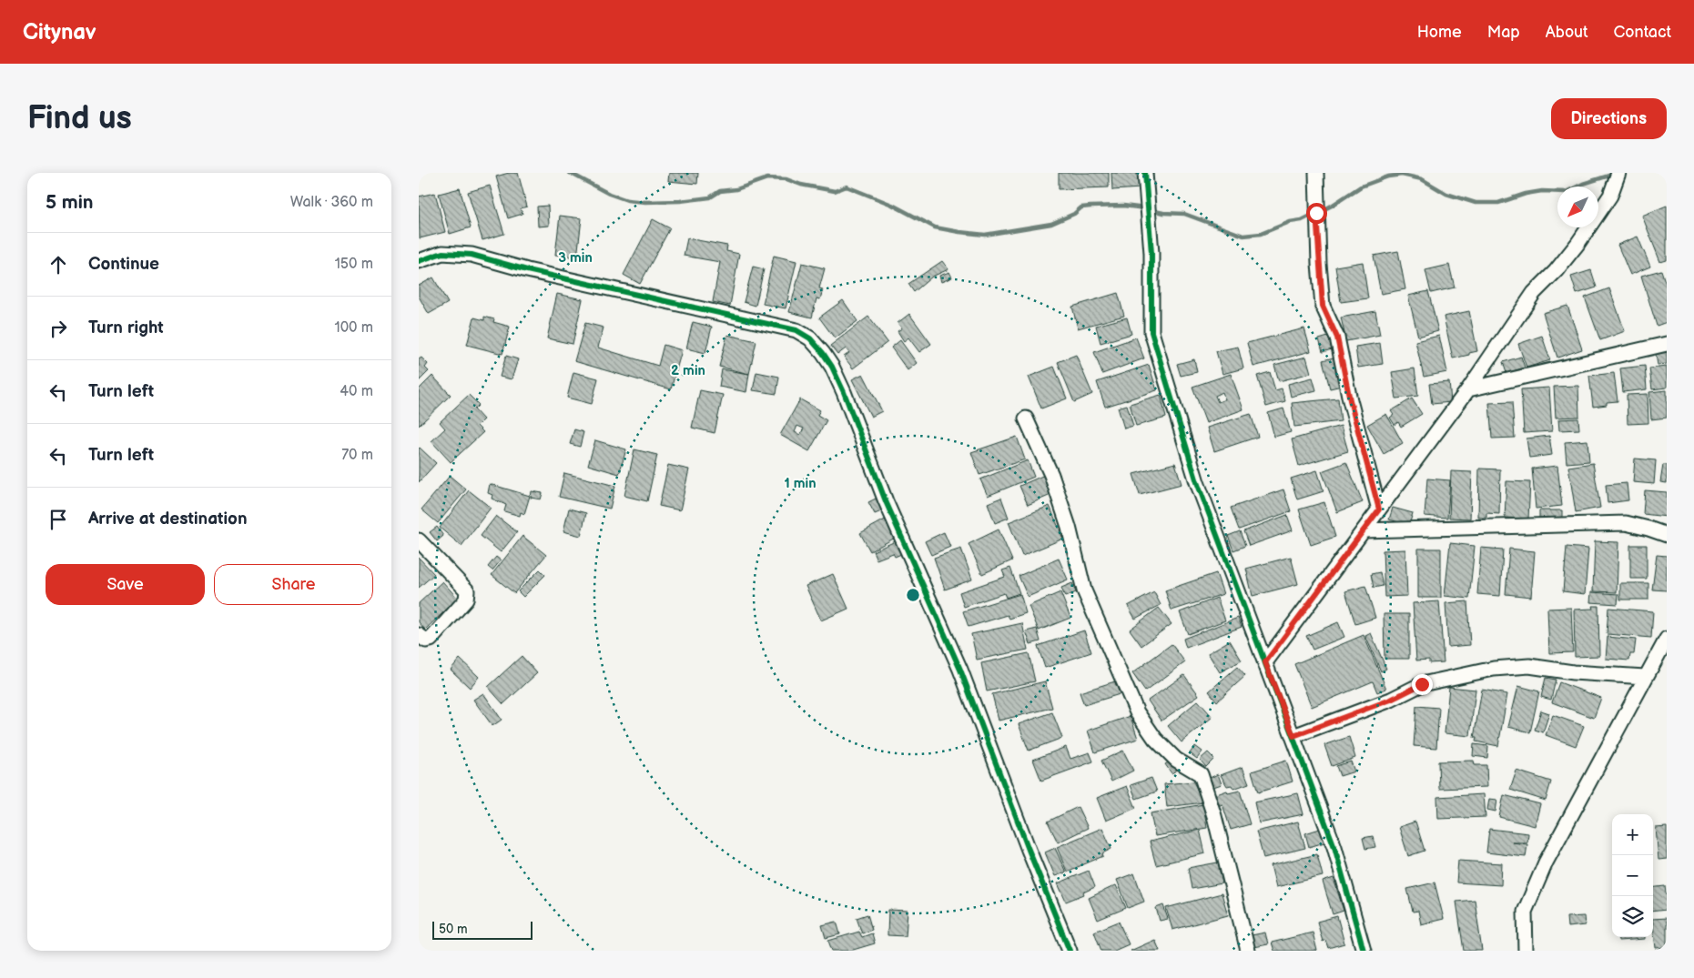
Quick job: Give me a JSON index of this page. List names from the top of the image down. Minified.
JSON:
{"scale_bar":"50 m","north":"bottom left","page":{"header":"Citynav","nav":["Home","Map","About","Contact"],"buttons":["Directions",["Save","Share"]],"title":"Find us","heading":["5 min","Walk · 360 m"],"list":[["Continue","150 m"],["Turn right","100 m"],["Turn left","40 m"],["Turn left","70 m"],"Arrive at destination"],"map_buttons":["+","−"],"scale":"50 m"},"rings":["3 min","2 min","1 min"]}
